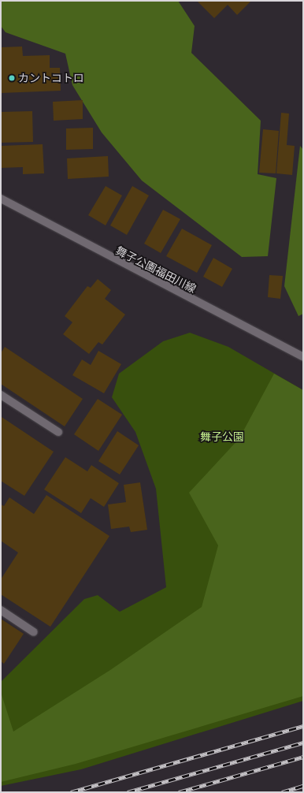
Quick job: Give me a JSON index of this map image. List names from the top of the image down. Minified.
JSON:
{"streets":{"street":["舞子公園福田川線"]},"parks":["舞子公園"],"places":["カントコトロ"]}
